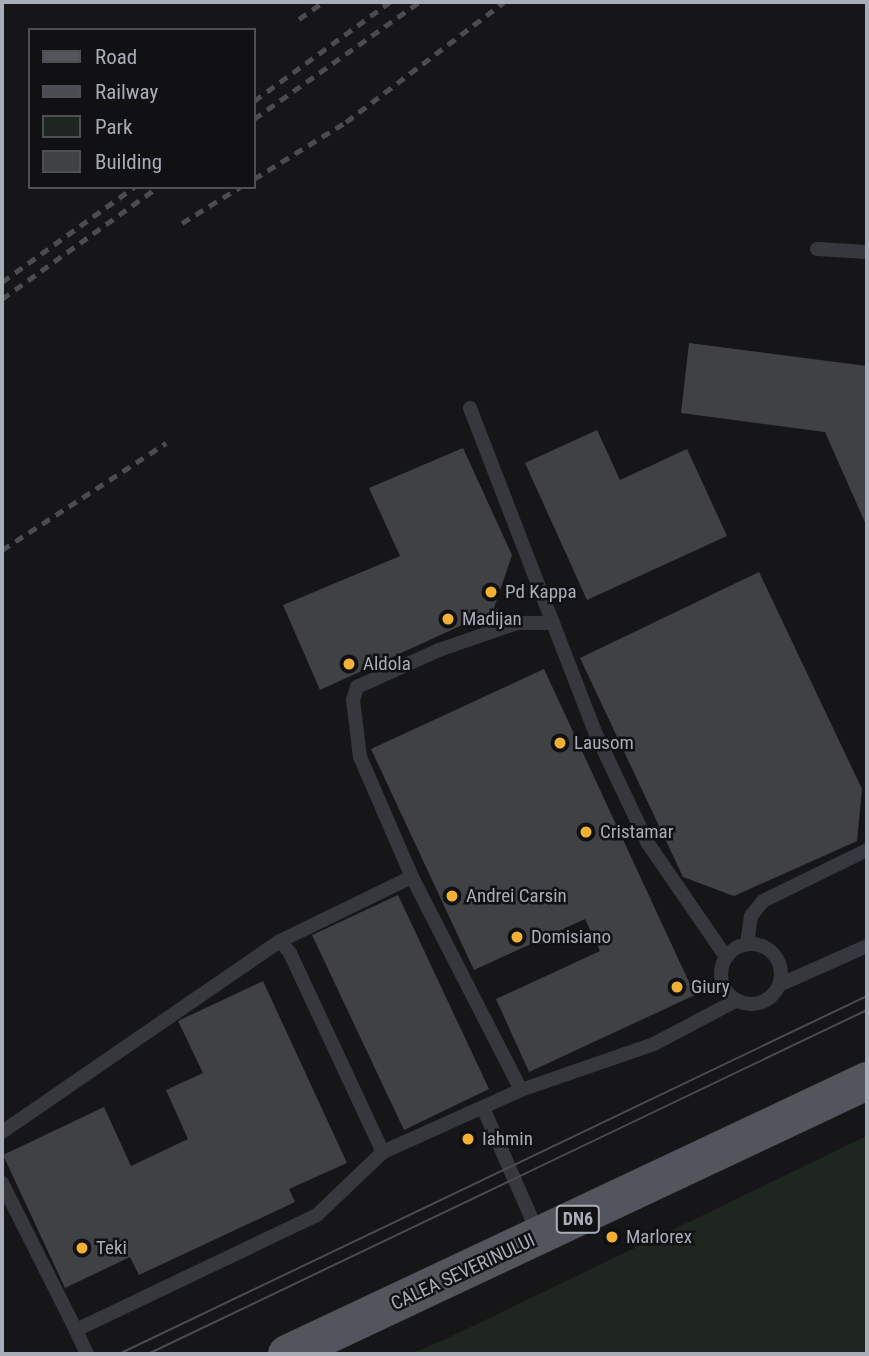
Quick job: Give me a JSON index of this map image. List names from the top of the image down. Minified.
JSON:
{"streets":{"main road":["DN6","CALEA SEVERINULUI"]},"places":["Pd Kappa","Madijan","Aldola","Lausom","Cristamar","Andrei Carsin","Domisiano","Giury","Iahmin","Marlorex","Teki"],"legend":["Road","Railway","Park","Building"]}
